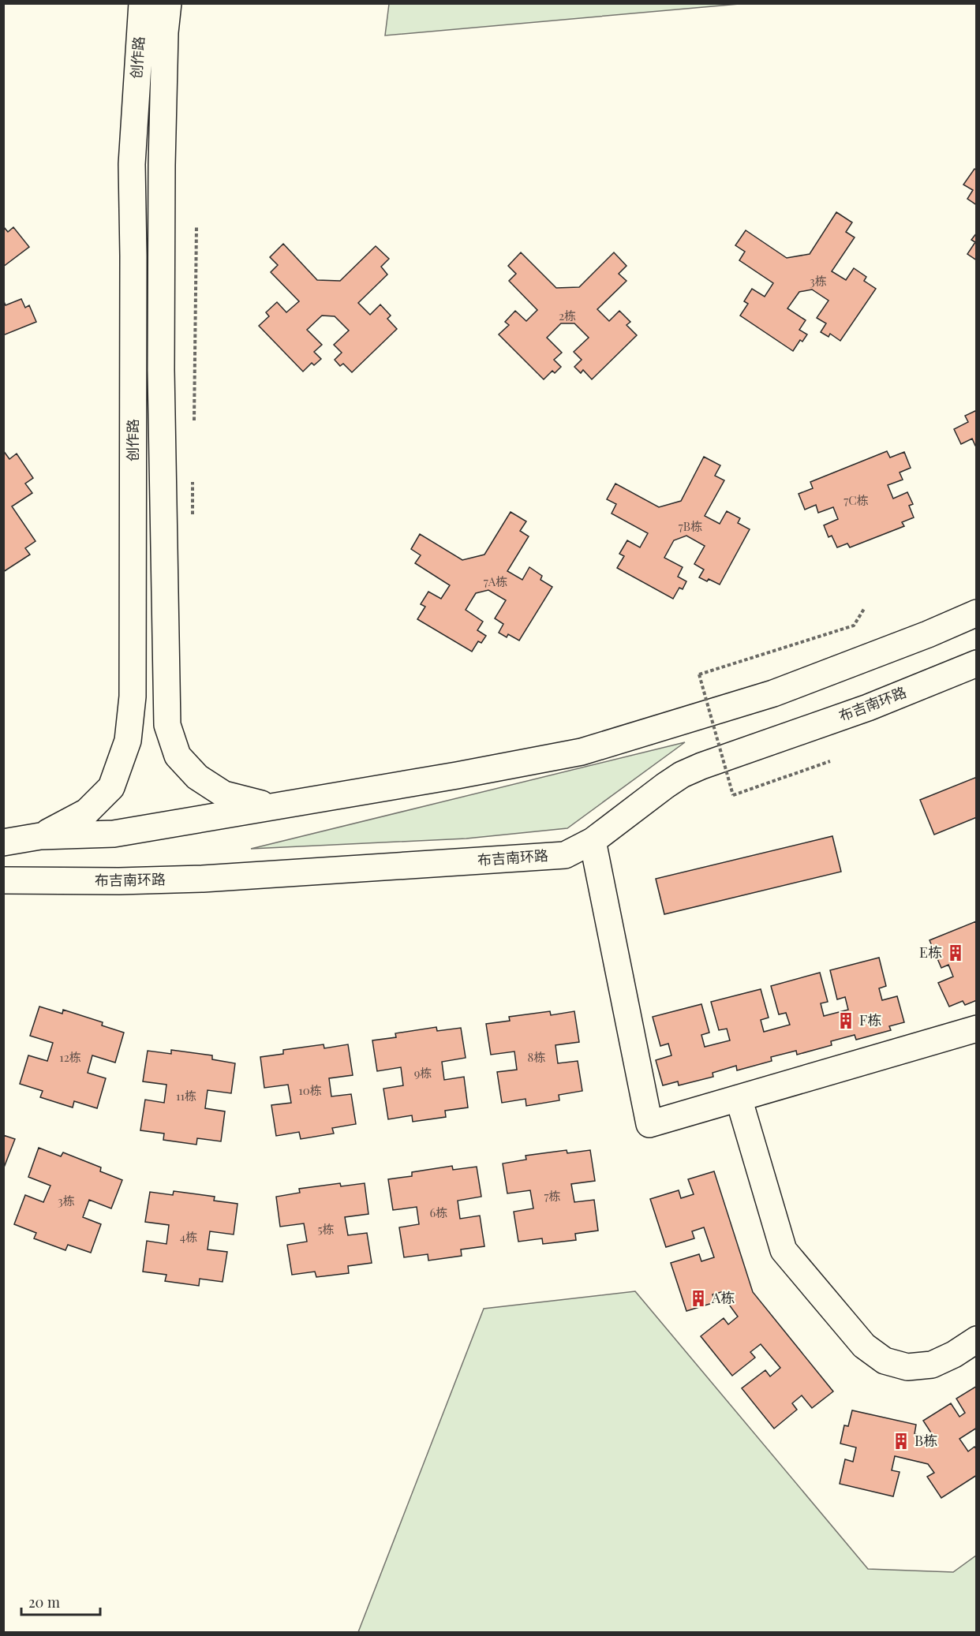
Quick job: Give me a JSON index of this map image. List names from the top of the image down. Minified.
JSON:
{"streets":{"street":["创作路","布吉南环路"]},"places":{"building":["E栋","F栋","A栋","B栋"]},"house_numbers":["3栋","2栋","7C栋","7B栋","7A栋","12栋","8栋","9栋","10栋","11栋","7栋","3栋","6栋","5栋","4栋"],"scale_bar":"20 m"}
